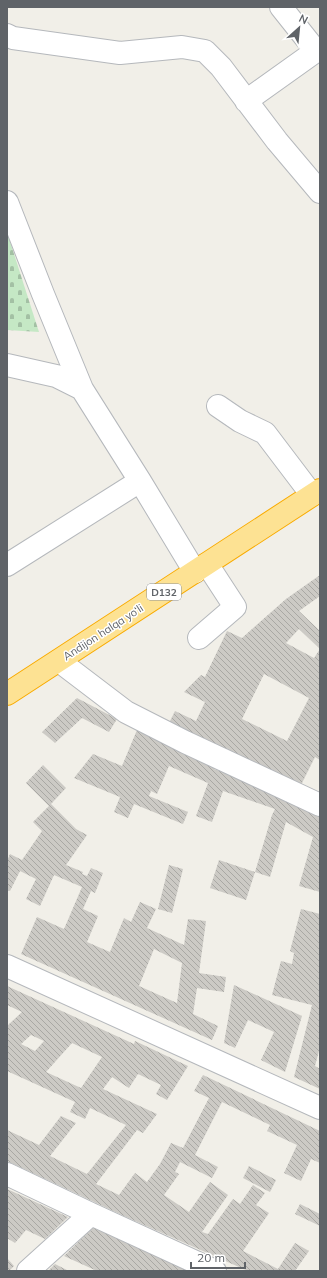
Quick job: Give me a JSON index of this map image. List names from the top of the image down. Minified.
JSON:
{"streets":{"highway":["D132","Andijon halqa yo‘li"]},"scale_bar":"20 m","north":"top right"}
